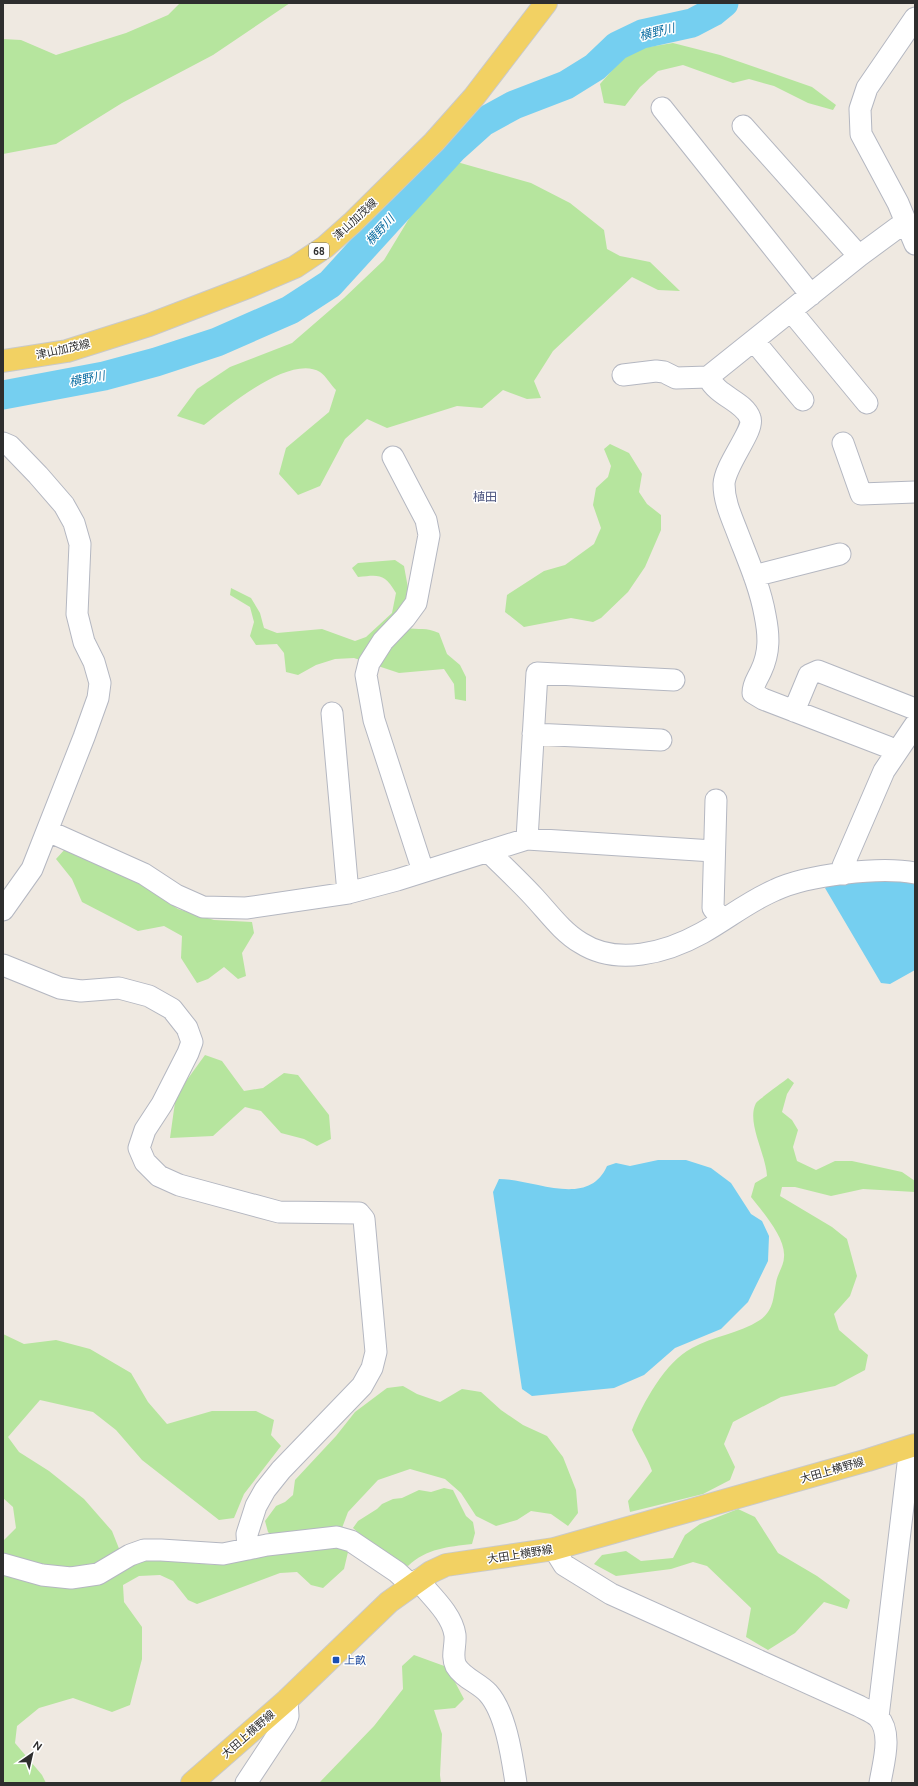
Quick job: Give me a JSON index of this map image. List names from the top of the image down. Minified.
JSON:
{"streets":{"main road":["津山加茂線","68","大田上横野線"]},"districts":["植田"],"water":["横野川"],"places":{"transit":["上畝"]},"north":"top right"}
